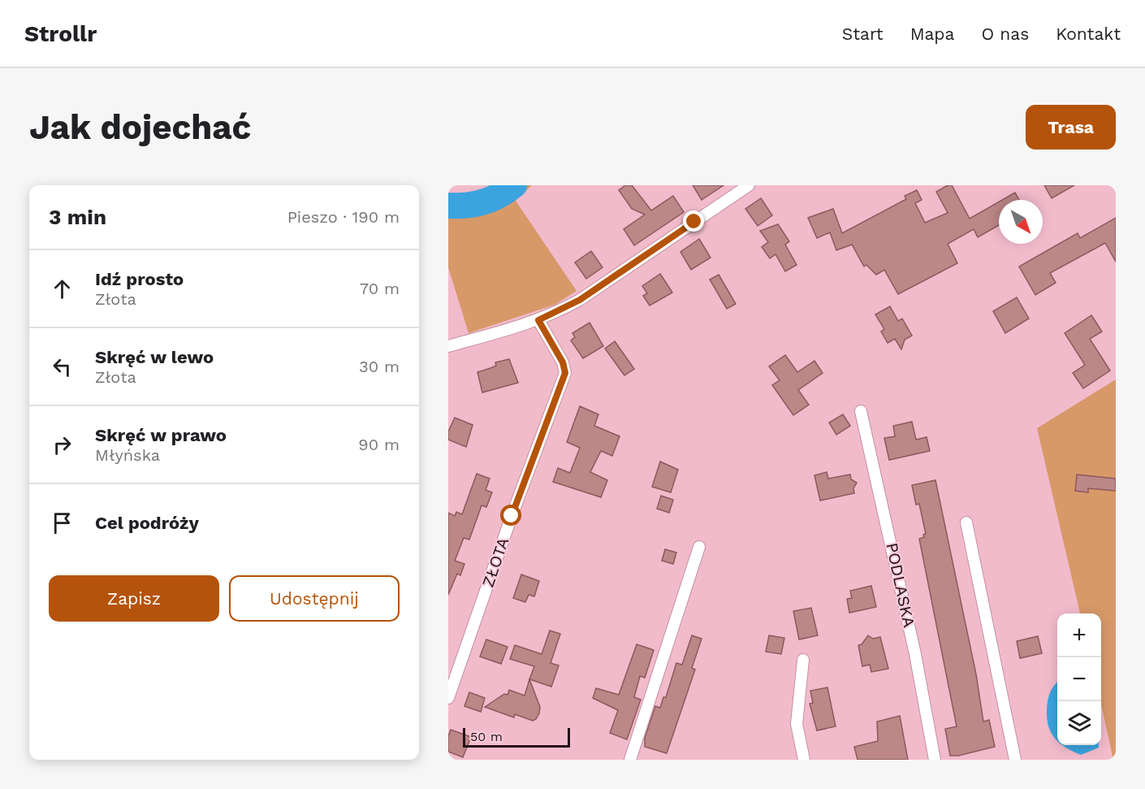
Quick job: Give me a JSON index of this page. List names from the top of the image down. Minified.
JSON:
{"streets":{"street":["ZŁOTA","PODLASKA"]},"scale_bar":"50 m","north":"bottom right","page":{"header":"Strollr","nav":["Start","Mapa","O nas","Kontakt"],"buttons":["Trasa",["Zapisz","Udostępnij"]],"title":"Jak dojechać","heading":["3 min","Pieszo · 190 m"],"list":[["Idź prosto","Złota","70 m"],["Skręć w lewo","Złota","30 m"],["Skręć w prawo","Młyńska","90 m"],"Cel podróży"],"map_buttons":["+","−"],"scale":"50 m"}}
